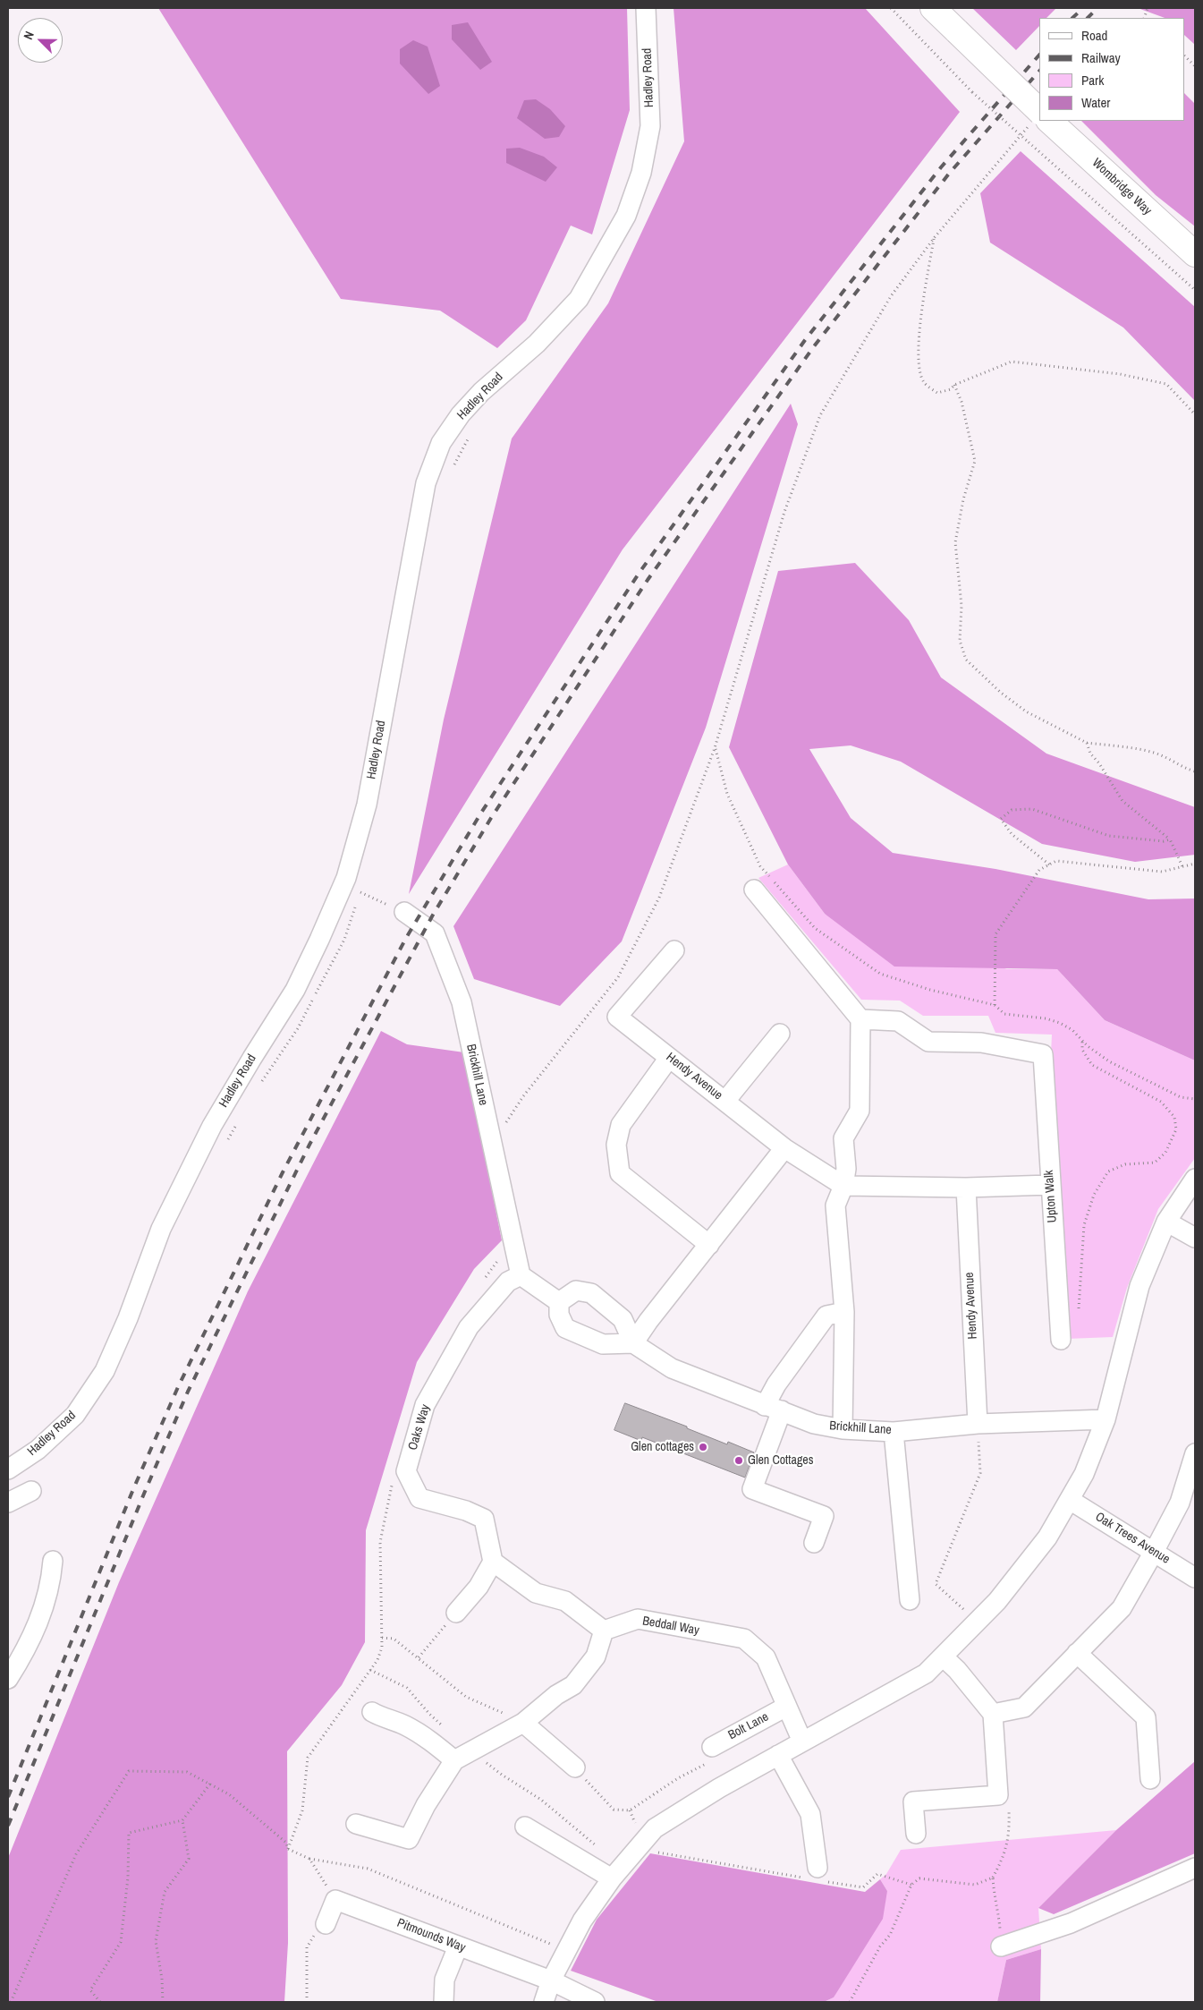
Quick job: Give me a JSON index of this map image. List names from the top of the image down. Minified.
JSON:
{"streets":{"main road":["Wombridge Way"],"street":["Hadley Road","Brickhill Lane","Hendy Avenue","Upton Walk","Oaks Way","Oak Trees Avenue","Beddall Way","Bolt Lane","Pitmounds Way"]},"crossings":[["Brickhill Lane","Hendy Avenue"],["Brickhill Lane","Oaks Way"],["Beddall Way","Bolt Lane"]],"places":["Glen cottages","Glen Cottages"],"legend":["Road","Railway","Park","Water"],"north":"top left"}
